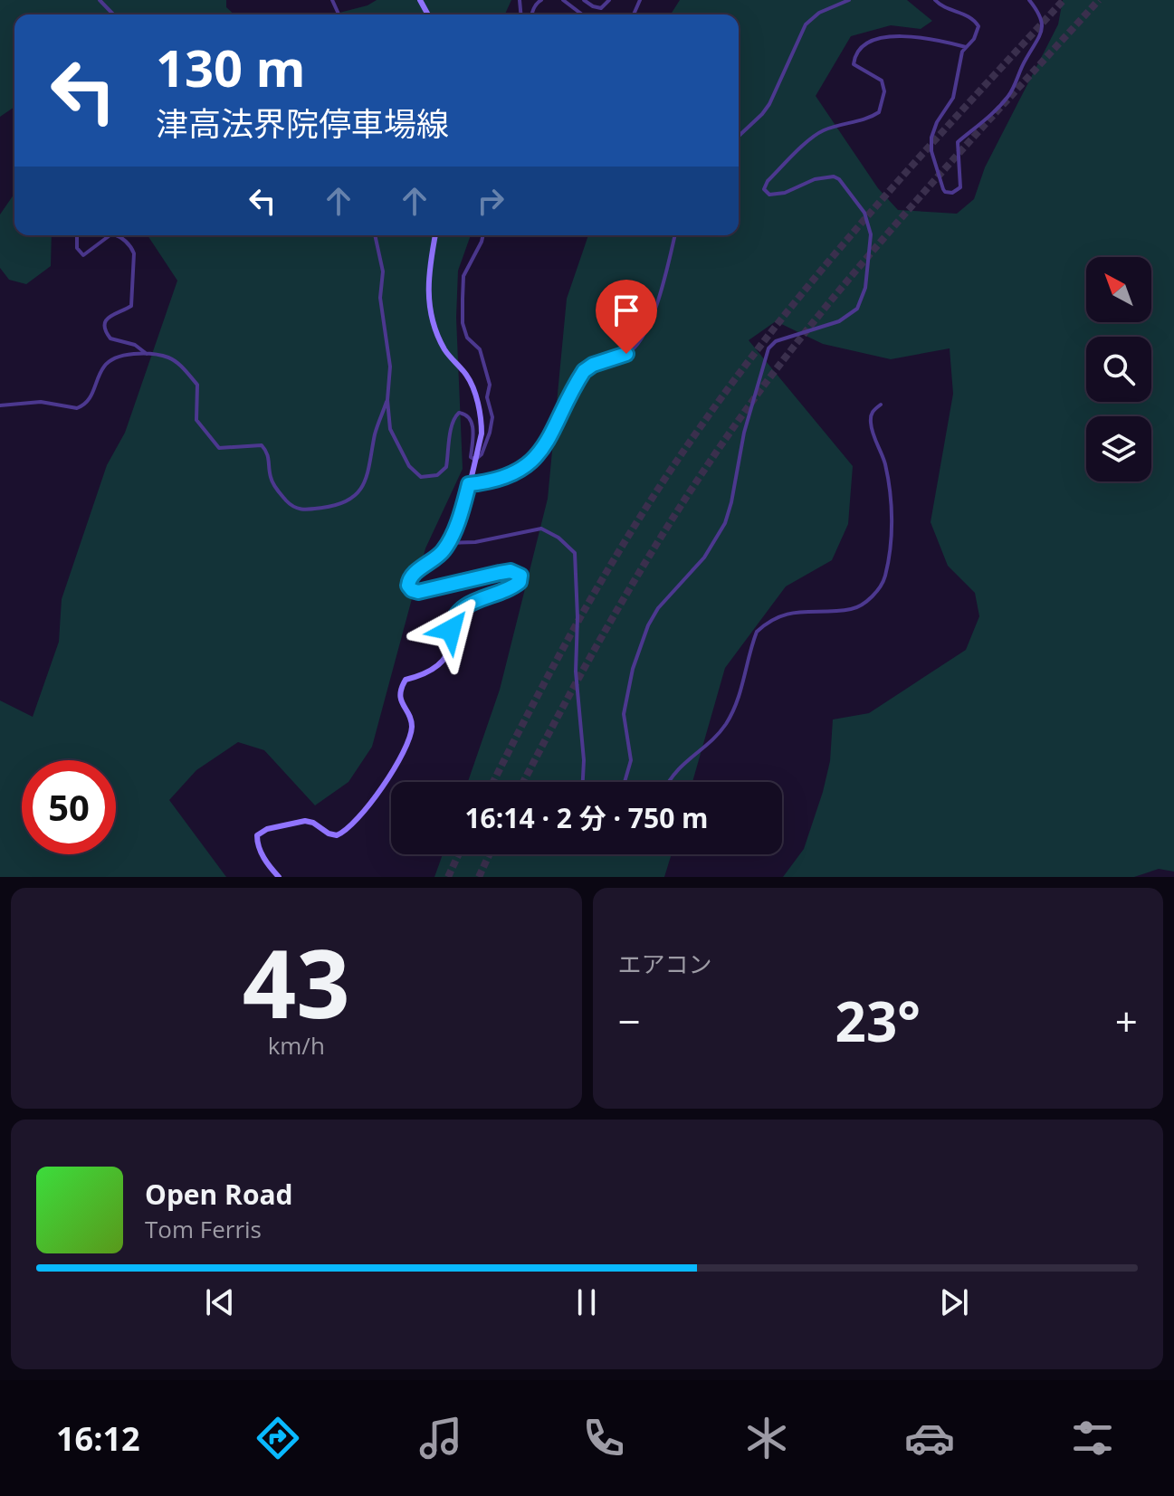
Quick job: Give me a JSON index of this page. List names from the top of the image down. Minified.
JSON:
{"north":"top left","page":{"turn":["130 m","津高法界院停車場線"],"limit":"50","trip":"16:14 · 2 分 · 750 m","tile":[["43","km/h"],"エアコン"],"heat":["−","23°","+"],"song":["Open Road","Tom Ferris"],"tabs":"16:12"}}
